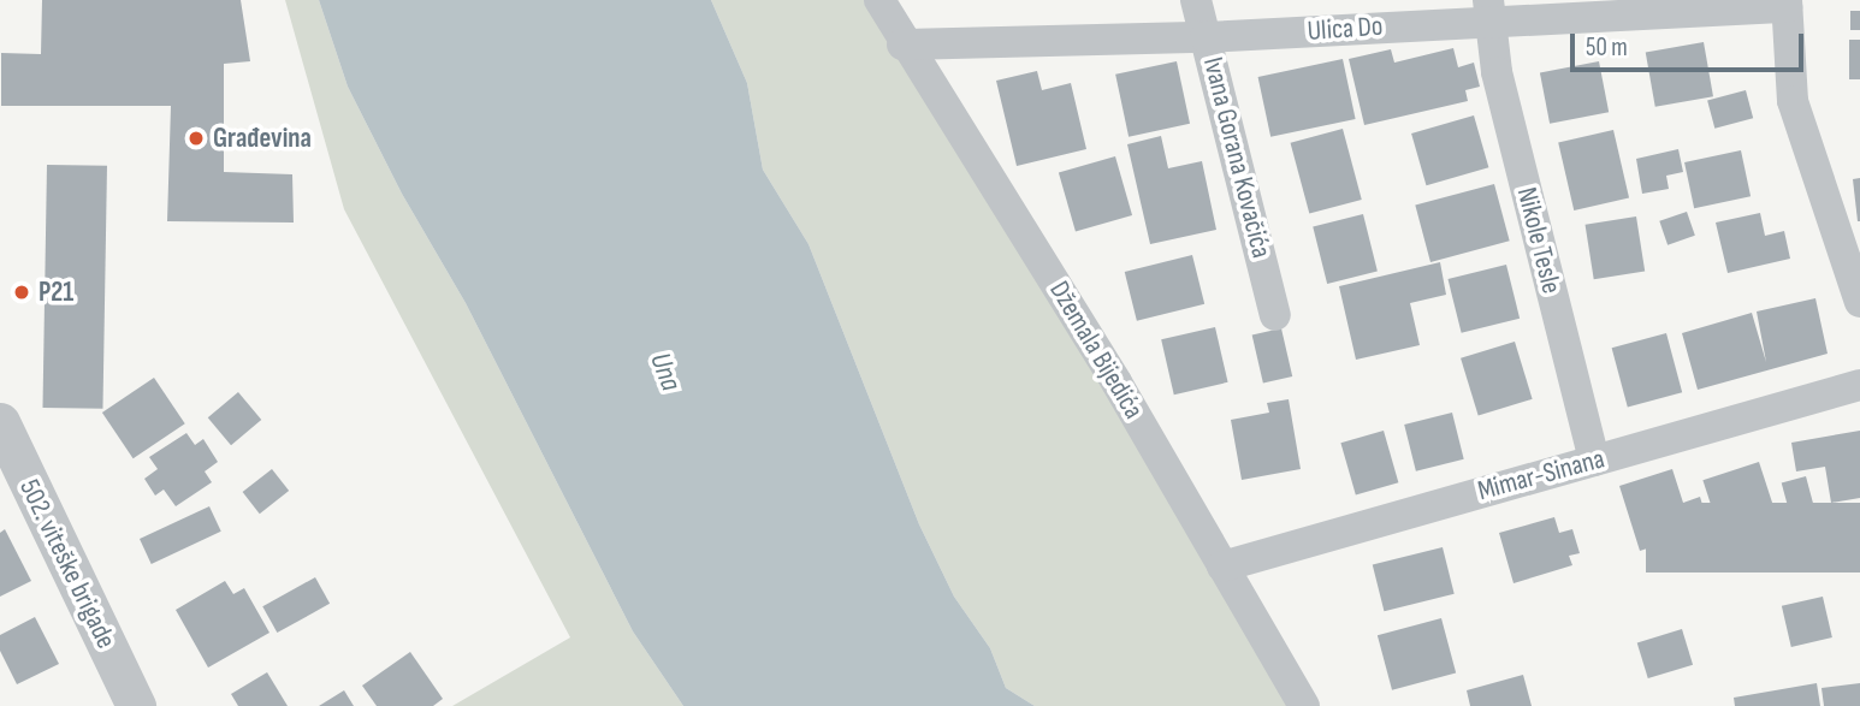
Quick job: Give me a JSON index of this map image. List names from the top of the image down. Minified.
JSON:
{"streets":{"street":["Ulica Do","Ivana Gorana Kovačića","Nikole Tesle","Džemala Bijedića","Mimar-Sinana","502. viteške brigade"]},"crossings":[["Ulica Do","Ivana Gorana Kovačića"],["Ulica Do","Nikole Tesle"],["Ulica Do","Džemala Bijedića"],["Nikole Tesle","Mimar-Sinana"],["Džemala Bijedića","Mimar-Sinana"]],"water":["Una"],"places":["Građevina","P21"],"scale_bar":"50 m"}
